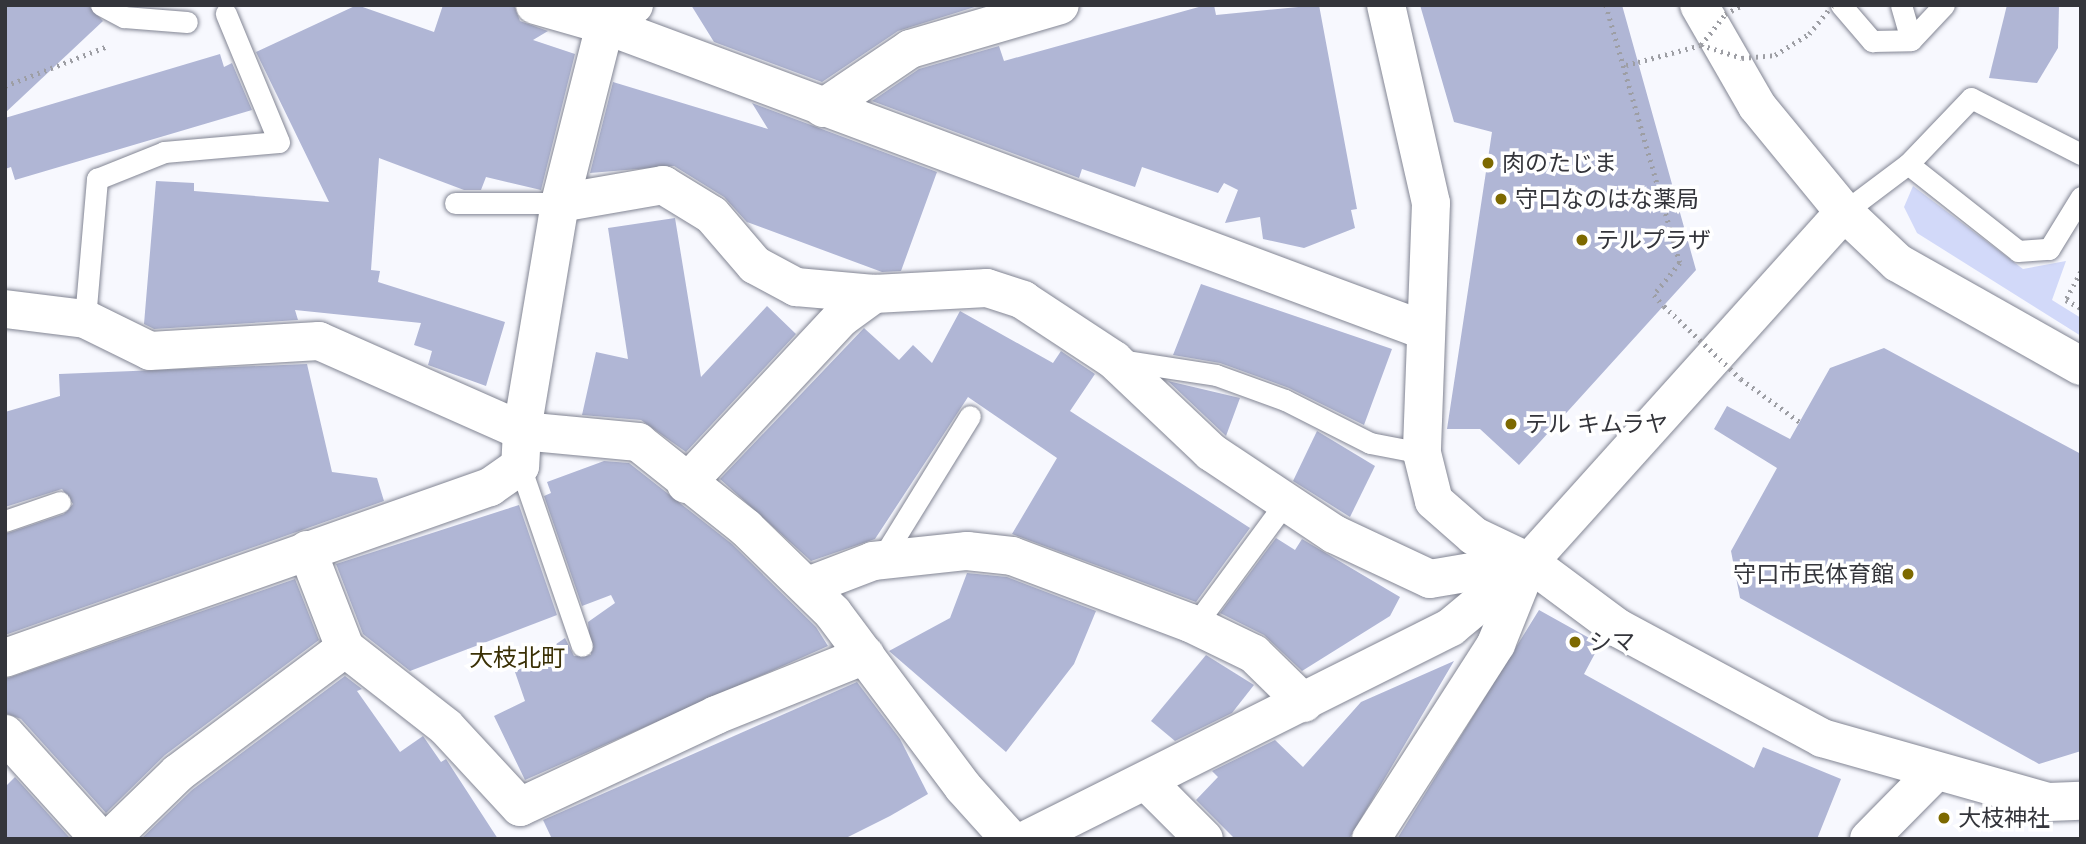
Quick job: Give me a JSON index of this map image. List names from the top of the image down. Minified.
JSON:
{"districts":["大枝北町"],"places":["肉のたじま","守口なのはな薬局","テルプラザ","テル キムラヤ","守口市民体育館","シマ","大枝神社"]}
